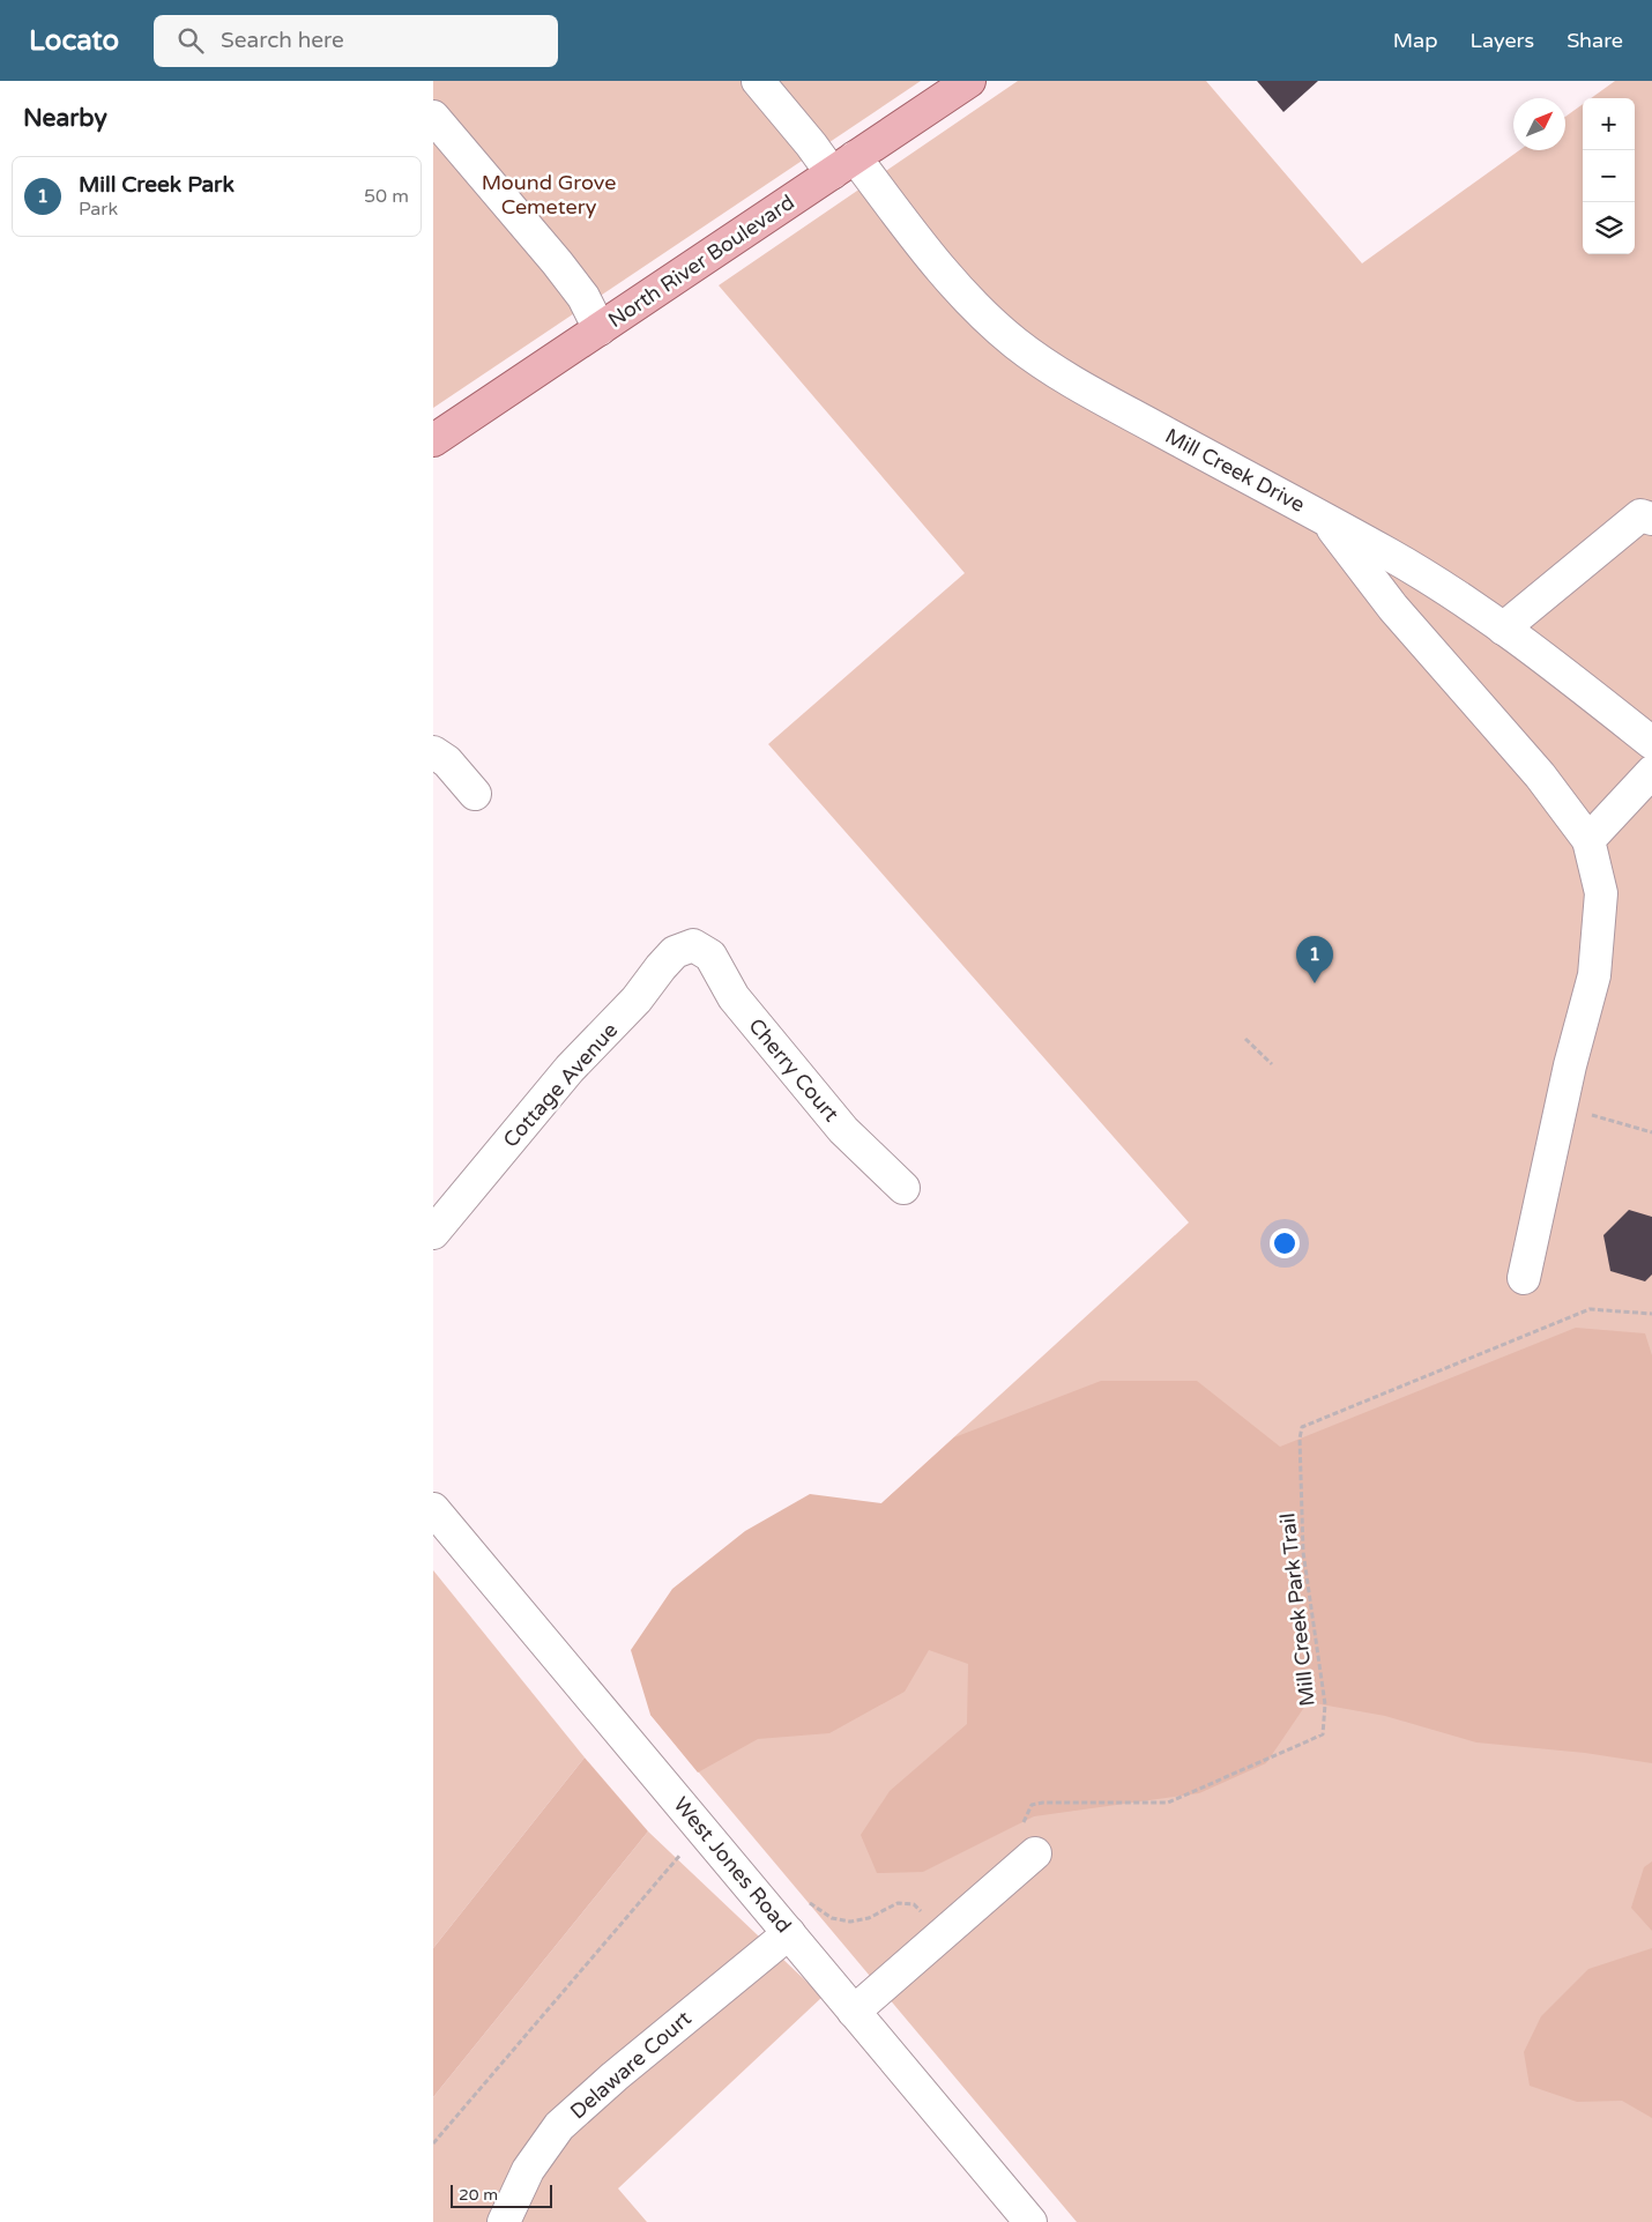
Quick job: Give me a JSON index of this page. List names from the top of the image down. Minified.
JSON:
{"streets":{"main road":["North River Boulevard"],"street":["Mill Creek Drive","Cherry Court","Cottage Avenue","West Jones Road","Delaware Court"],"path":["Mill Creek Park Trail"]},"crossings":[["North River Boulevard","Mill Creek Drive"],["Cherry Court","Cottage Avenue"],["West Jones Road","Delaware Court"]],"parks":["Mound Grove Cemetery"],"scale_bar":"20 m","north":"top right","page":{"header":"Locato","search":"Search here","nav":["Map","Layers","Share"],"heading":"Nearby","map_buttons":["+","−"],"list":[{"mark":"1","name":"Mill Creek Park","note":"Park","value":"50 m"}],"pins":"1","scale":"20 m"}}
